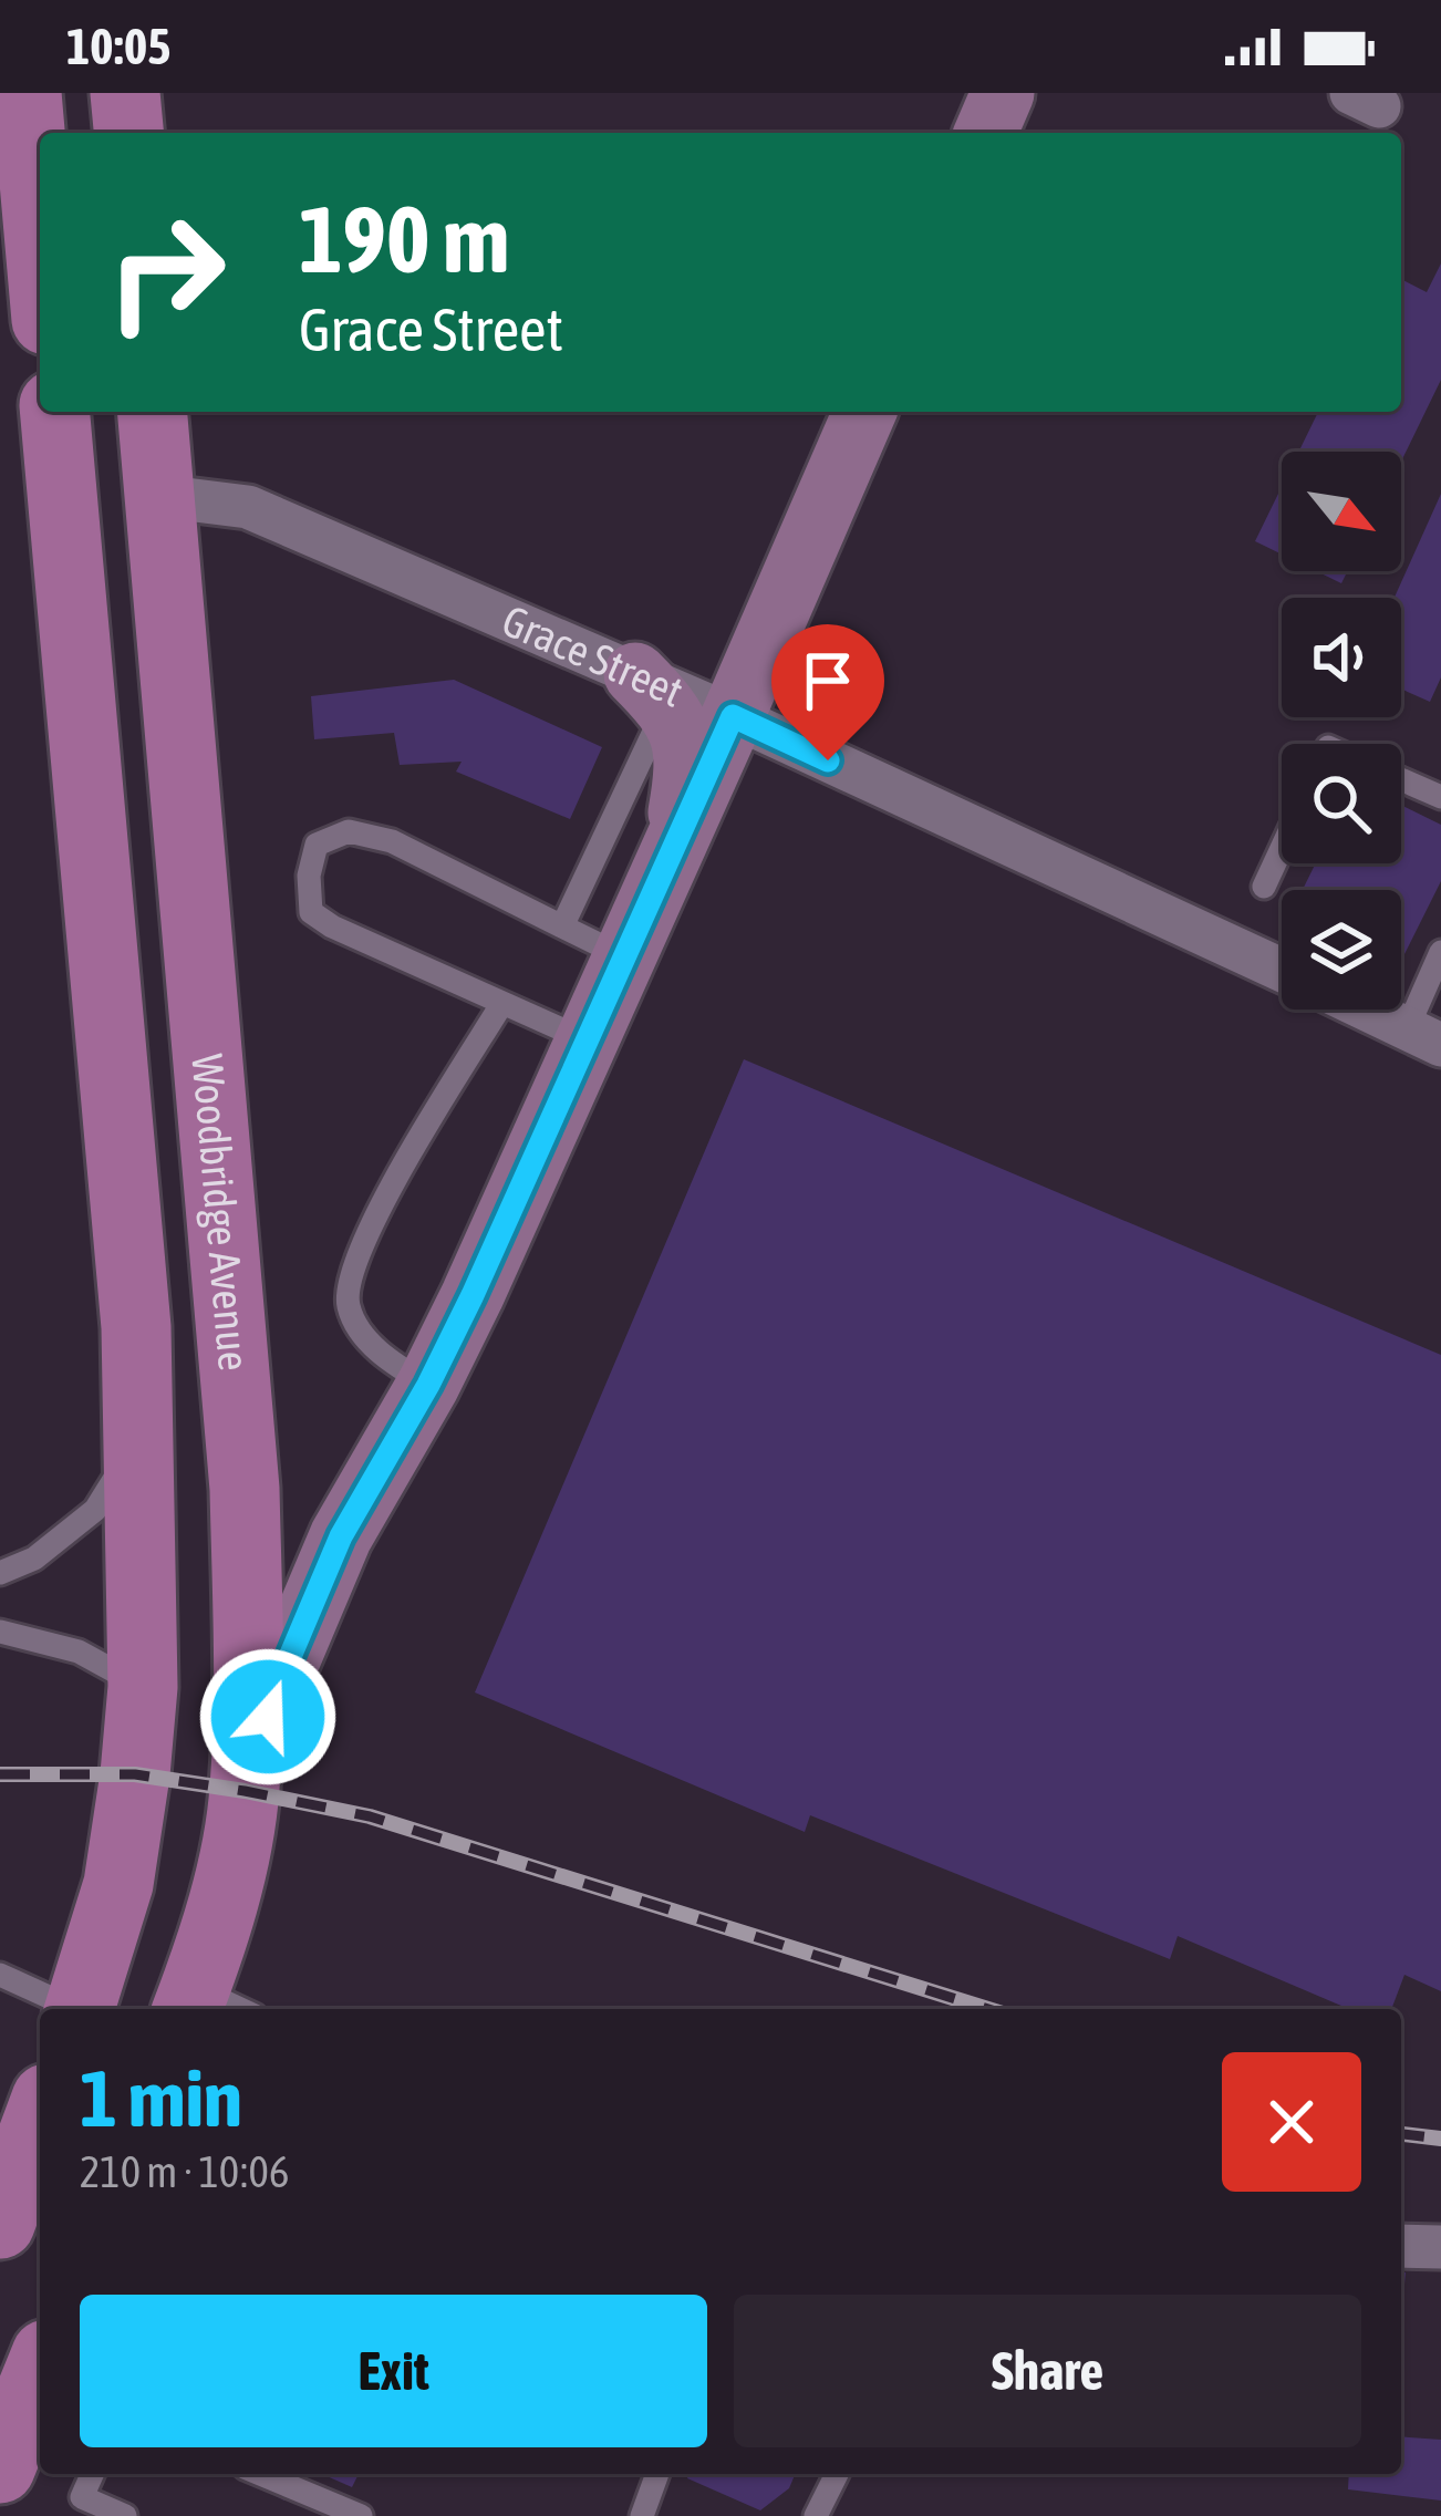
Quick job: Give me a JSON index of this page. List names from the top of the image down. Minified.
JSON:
{"streets":{"main road":["Woodbridge Avenue"],"street":["Grace Street"]},"crossings":[["Grace Street","Woodbridge Avenue"]],"north":"bottom right","page":{"status":"10:05","turn":["190 m","Grace Street"],"heading":["1 min","210 m · 10:06"],"buttons":["Exit","Share"]}}
